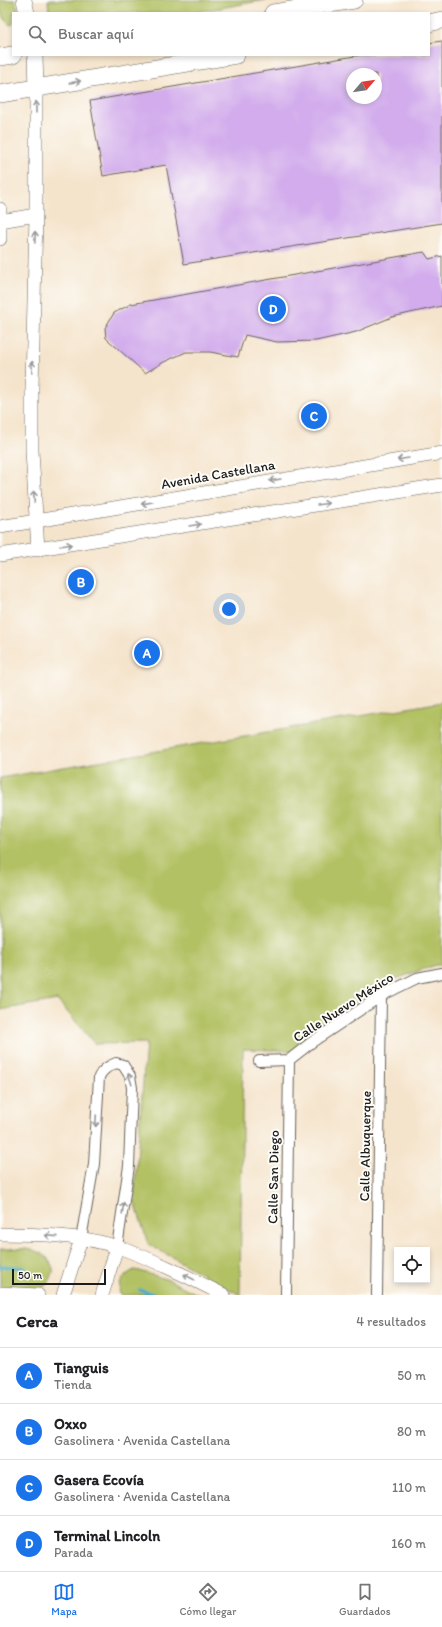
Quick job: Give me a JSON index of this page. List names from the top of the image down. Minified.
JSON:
{"streets":{"street":["Avenida Castellana","Calle Nuevo México","Calle Albuquerque","Calle San Diego"]},"crossings":[["Calle Nuevo México","Calle Albuquerque"],["Calle Nuevo México","Calle San Diego"]],"scale_bar":"50 m","north":"top right","page":{"search":"Buscar aquí","pins":["D","C","B","A"],"scale":"50 m","heading":["Cerca","4 resultados"],"list":[{"mark":"A","name":"Tianguis","note":"Tienda","value":"50 m"},{"mark":"B","name":"Oxxo","note":"Gasolinera · Avenida Castellana","value":"80 m"},{"mark":"C","name":"Gasera Ecovía","note":"Gasolinera · Avenida Castellana","value":"110 m"},{"mark":"D","name":"Terminal Lincoln","note":"Parada","value":"160 m"}],"nav":["Mapa","Cómo llegar","Guardados"]}}
